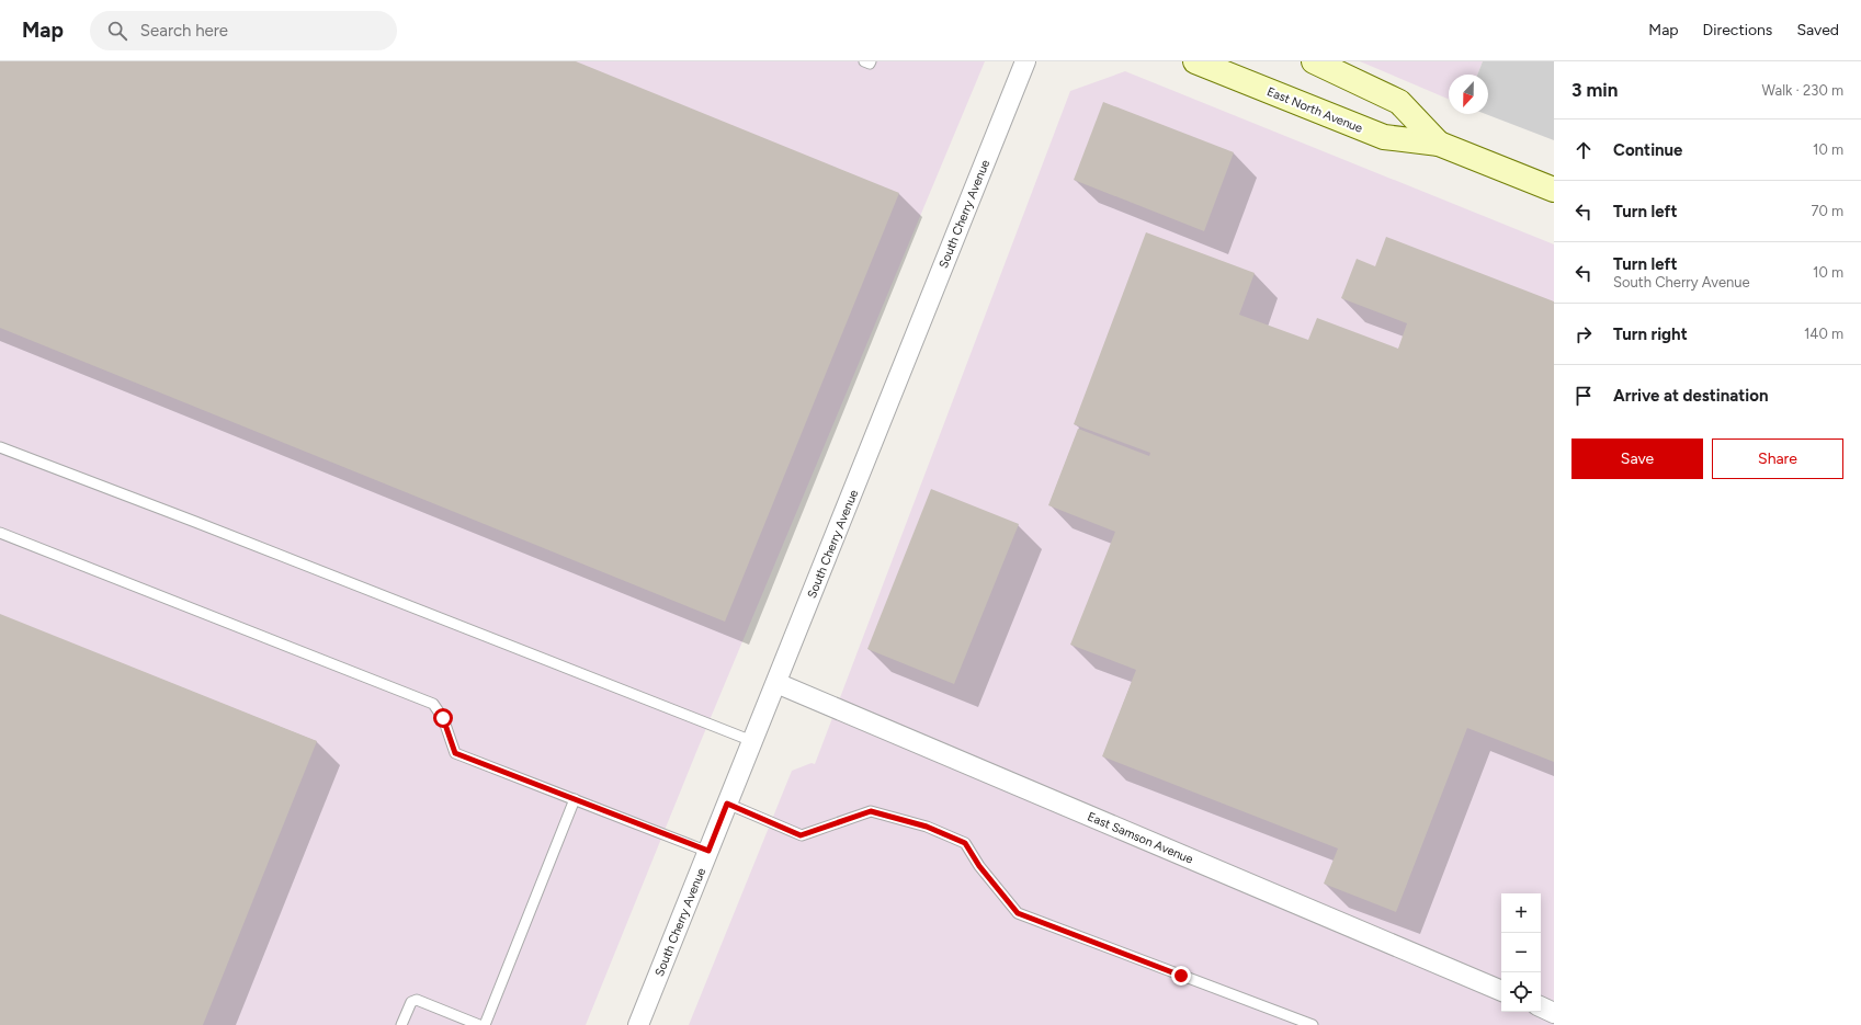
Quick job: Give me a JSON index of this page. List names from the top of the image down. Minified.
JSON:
{"streets":{"street":["East North Avenue","South Cherry Avenue","East Samson Avenue"]},"crossings":[["South Cherry Avenue","East Samson Avenue"]],"north":"bottom","page":{"header":"Map","search":"Search here","nav":["Map","Directions","Saved"],"heading":["3 min","Walk · 230 m"],"list":[["Continue","10 m"],["Turn left","70 m"],["Turn left","South Cherry Avenue","10 m"],["Turn right","140 m"],"Arrive at destination"],"buttons":["Save","Share"],"map_buttons":["+","−"]}}
